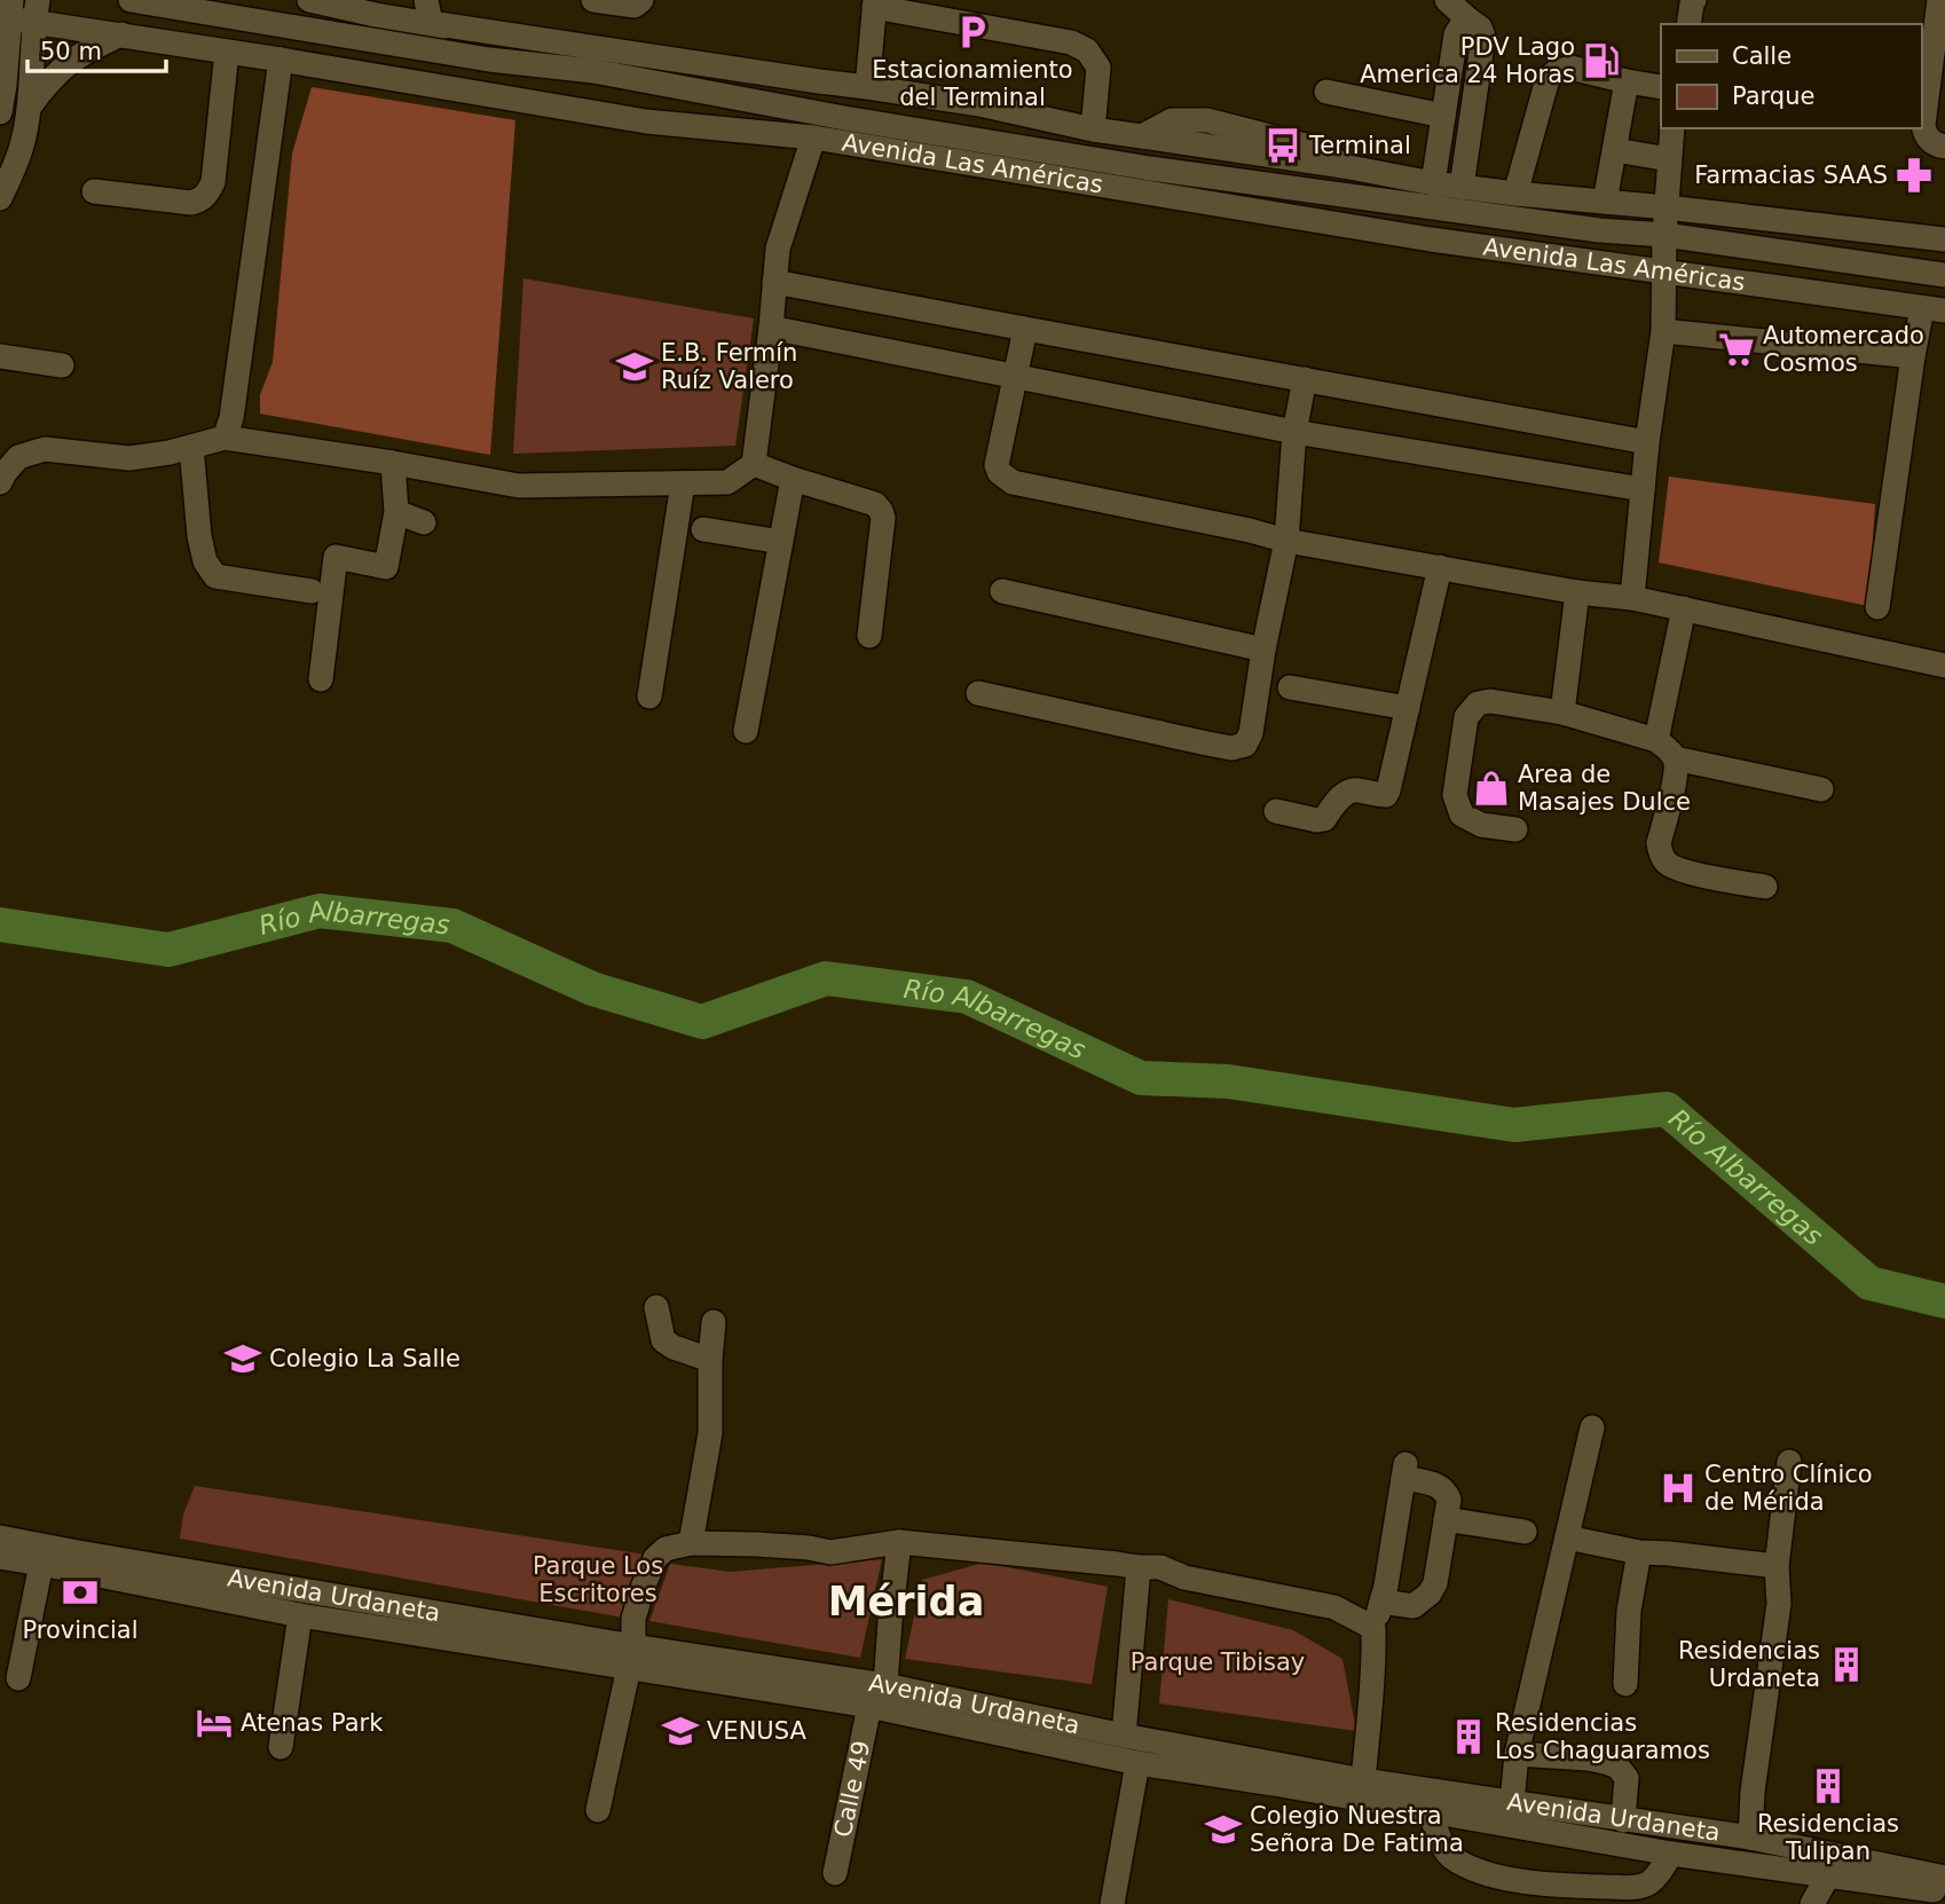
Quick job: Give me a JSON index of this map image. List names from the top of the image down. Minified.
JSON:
{"streets":{"street":["Avenida Las Américas","Avenida Urdaneta","Calle 49"]},"crossings":[["Avenida Urdaneta","Calle 49"]],"districts":["Mérida"],"water":["Río Albarregas"],"parks":["Parque Los Escritores","Parque Tibisay"],"places":{"parking":["Estacionamiento del Terminal"],"fuel station":["PDV Lago America 24 Horas"],"bus stop":["Terminal"],"pharmacy":["Farmacias SAAS"],"supermarket":["Automercado Cosmos"],"school or university":["E.B. Fermín Ruíz Valero","Colegio La Salle","VENUSA","Colegio Nuestra Señora De Fatima"],"shop":["Area de Masajes Dulce"],"hospital":["Centro Clínico de Mérida"],"bank":["Provincial"],"building":["Residencias Urdaneta","Residencias Los Chaguaramos","Residencias Tulipan"],"hotel":["Atenas Park"]},"legend":["Calle","Parque"],"scale_bar":"50 m"}
